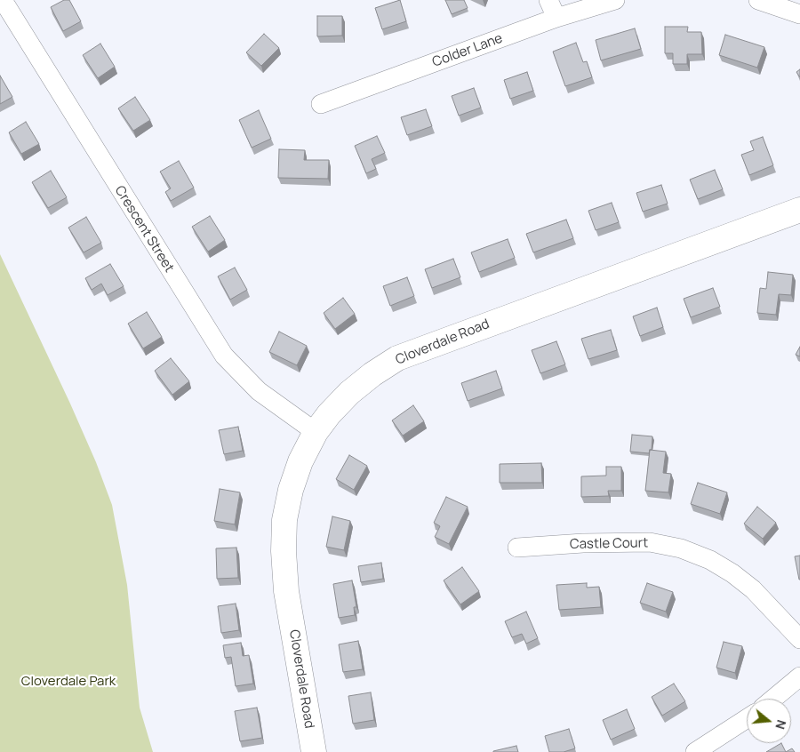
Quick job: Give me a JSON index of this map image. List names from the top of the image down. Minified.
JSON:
{"streets":{"street":["Colder Lane","Crescent Street","Cloverdale Road","Castle Court"]},"crossings":[["Crescent Street","Cloverdale Road"]],"parks":["Cloverdale Park"],"north":"right"}
